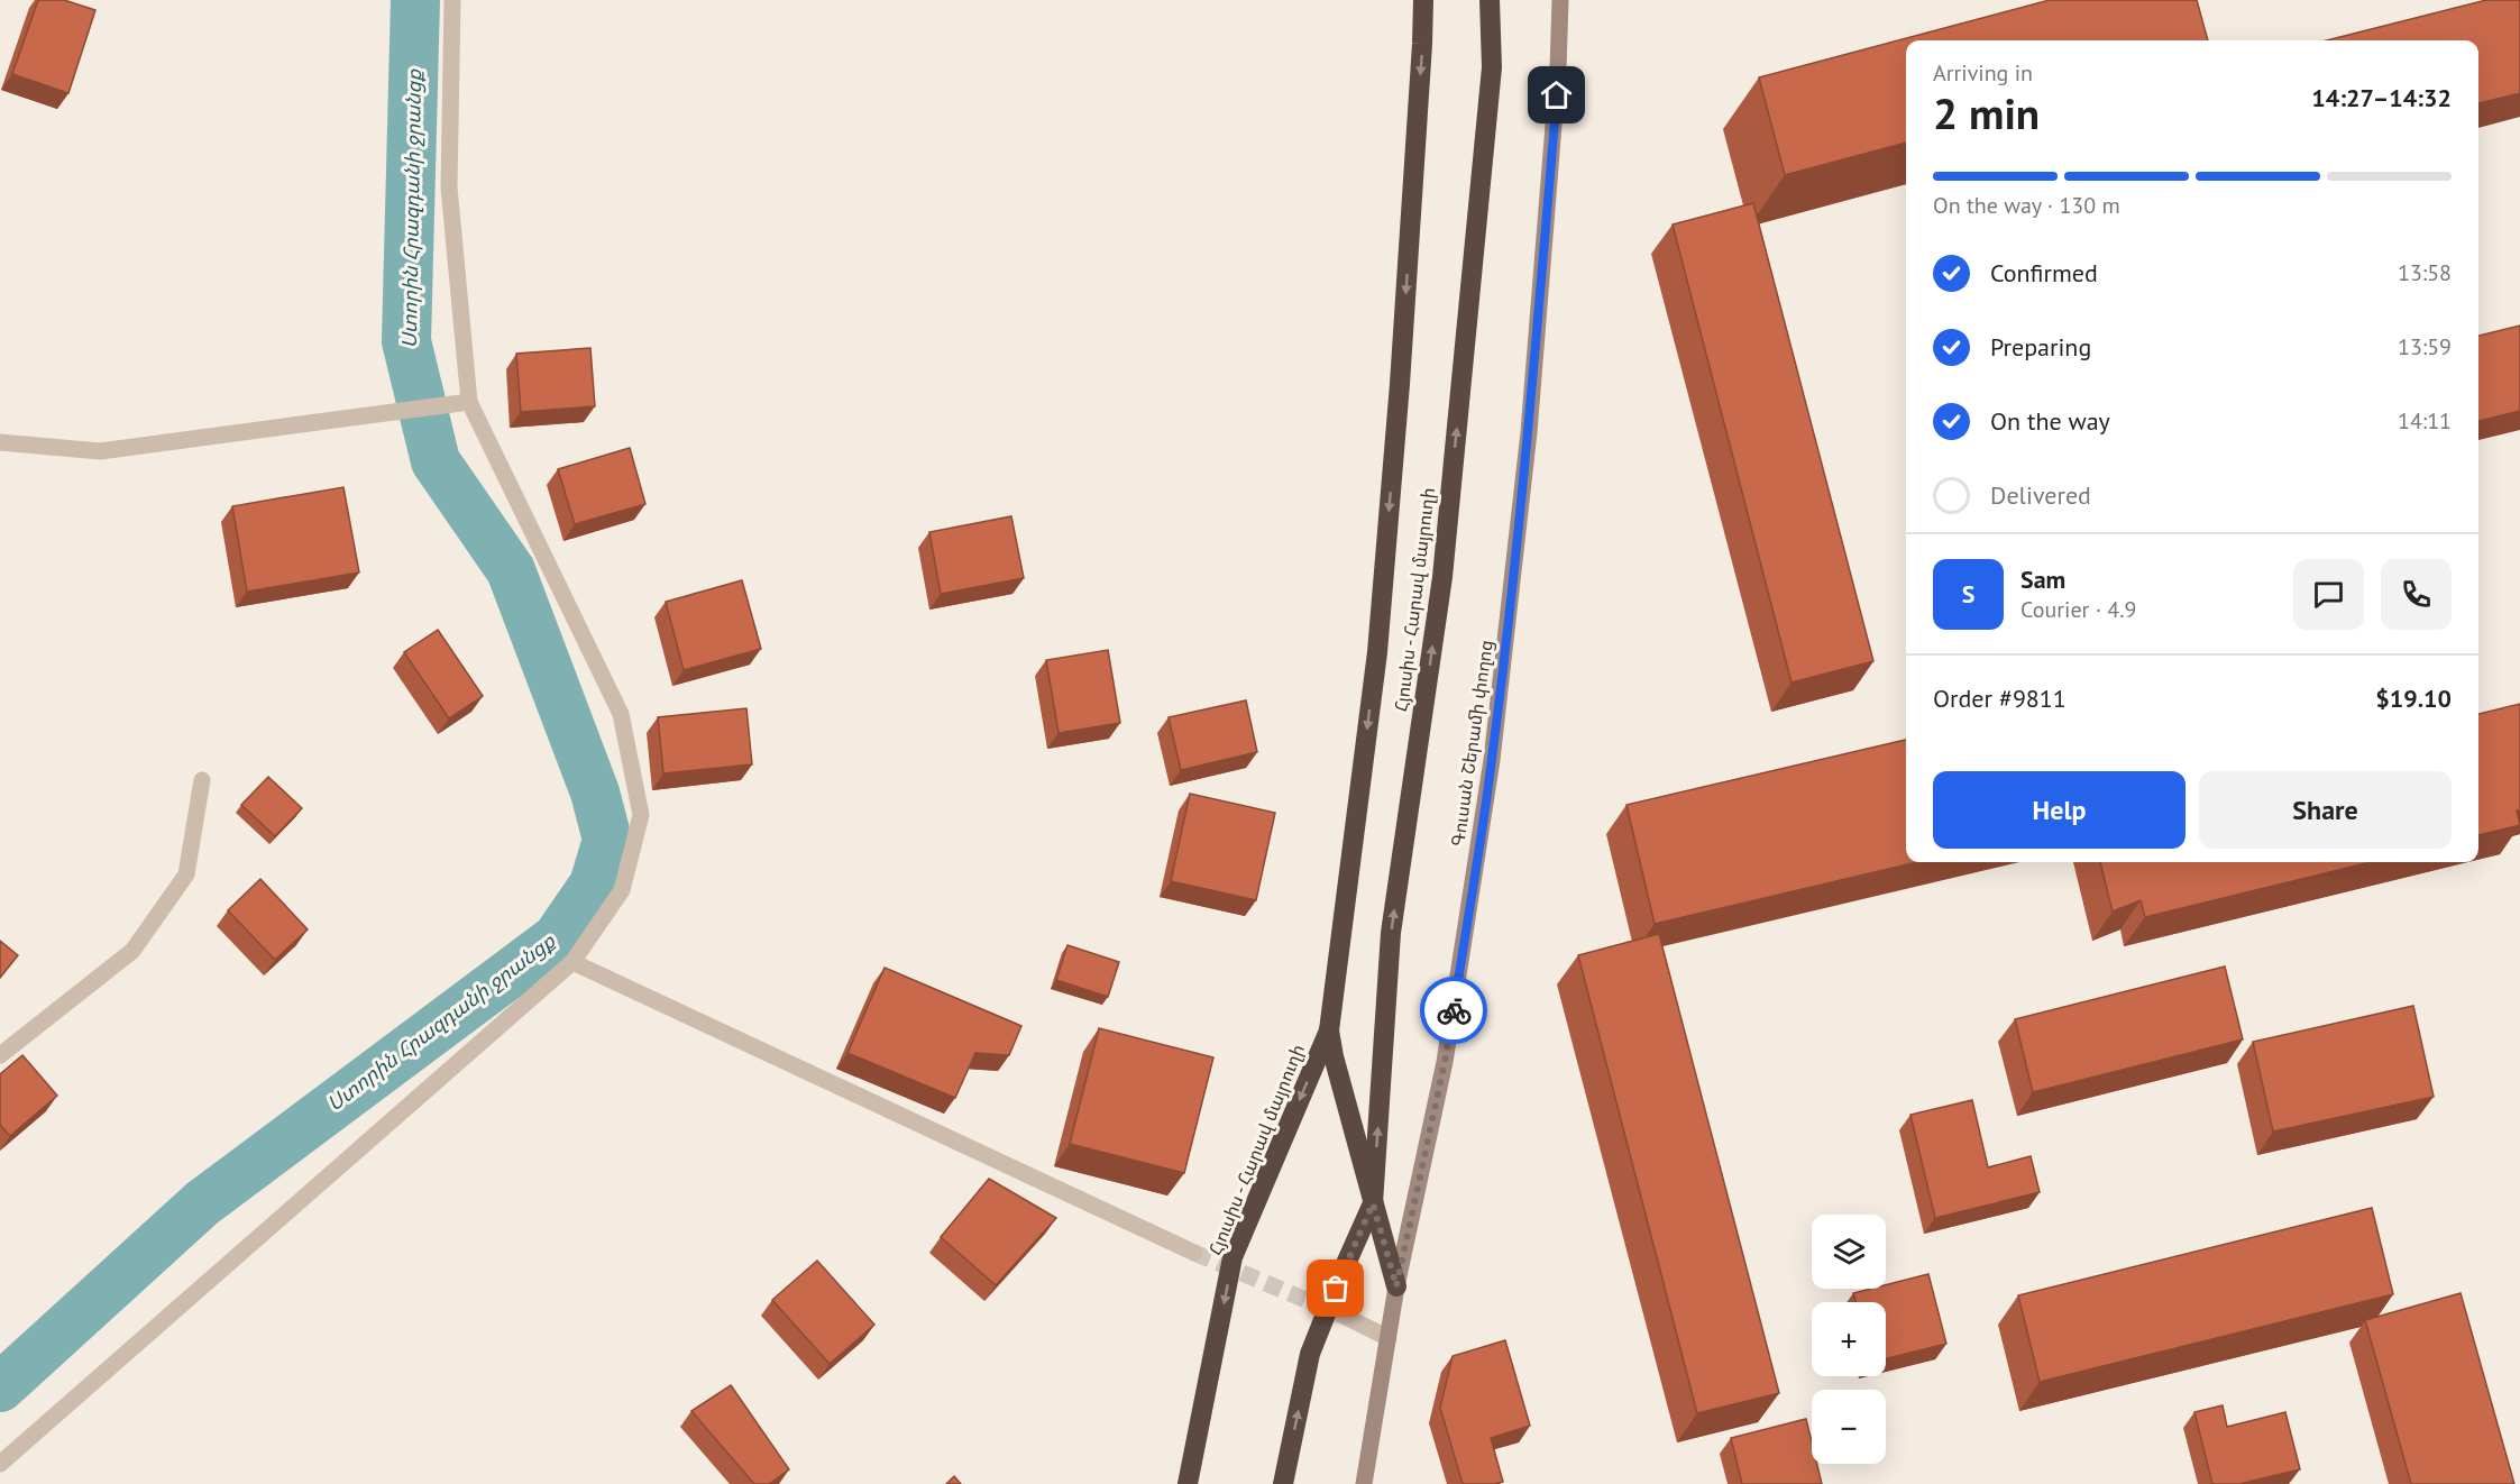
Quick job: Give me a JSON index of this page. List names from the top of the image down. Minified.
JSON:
{"streets":{"highway":["Հյուսիս - Հարավ մայրուղի"],"main road":["Գուսան Շերամի փողոց"]},"water":["Ստորին Հրազդանի ջրանցք"],"page":{"heading":["2 min","Arriving in","14:27–14:32"],"panel":["Sam","Courier · 4.9","Order #9811","$19.10"],"bar":"On the way · 130 m","list":[["Confirmed","13:58"],["Preparing","13:59"],["On the way","14:11"],"Delivered"],"round":"S","buttons":["Help","Share"],"map_buttons":["+","−"]}}
